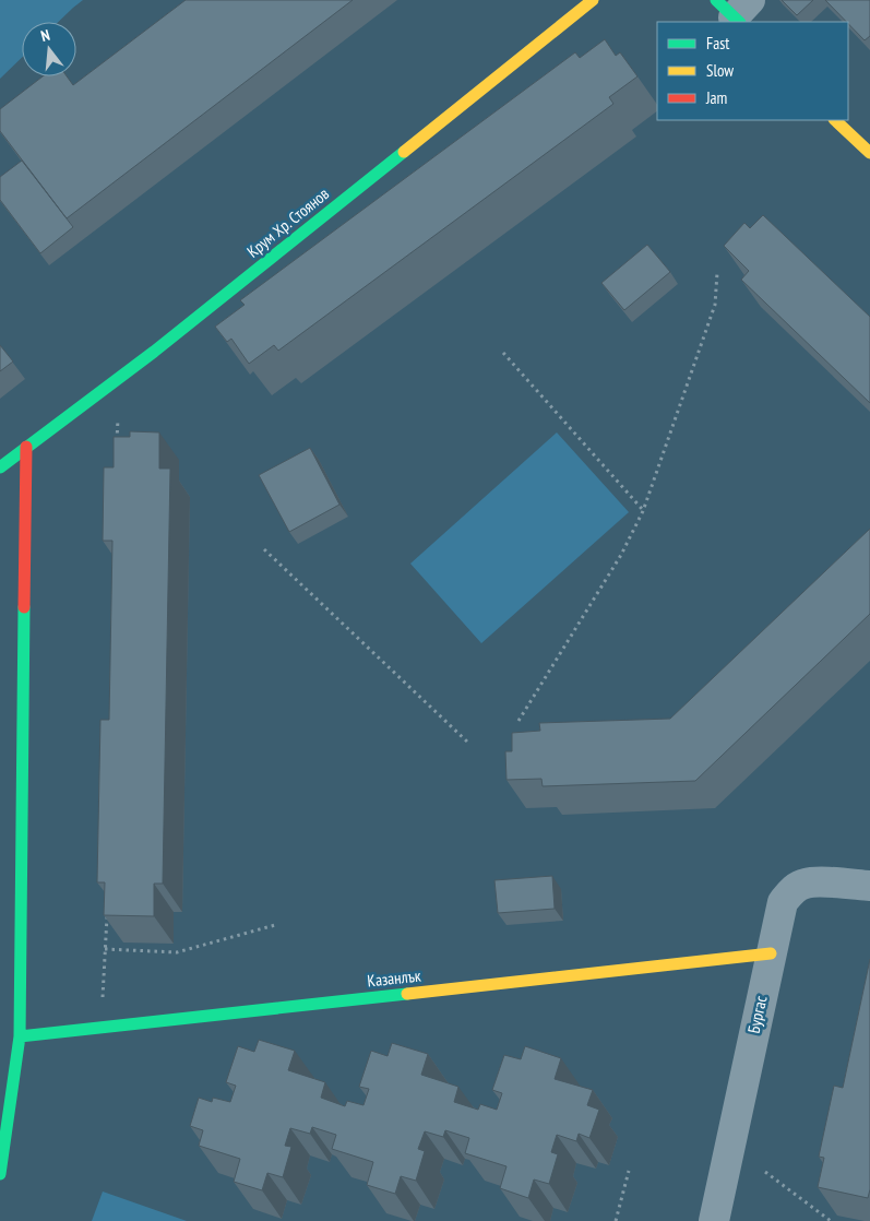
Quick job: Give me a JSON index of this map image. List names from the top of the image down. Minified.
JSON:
{"streets":{"street":["Крум Хр. Стоянов","Казанлък","Бургас"]},"crossings":[["Казанлък","Бургас"]],"legend":["Fast","Slow","Jam"],"north":"top"}
